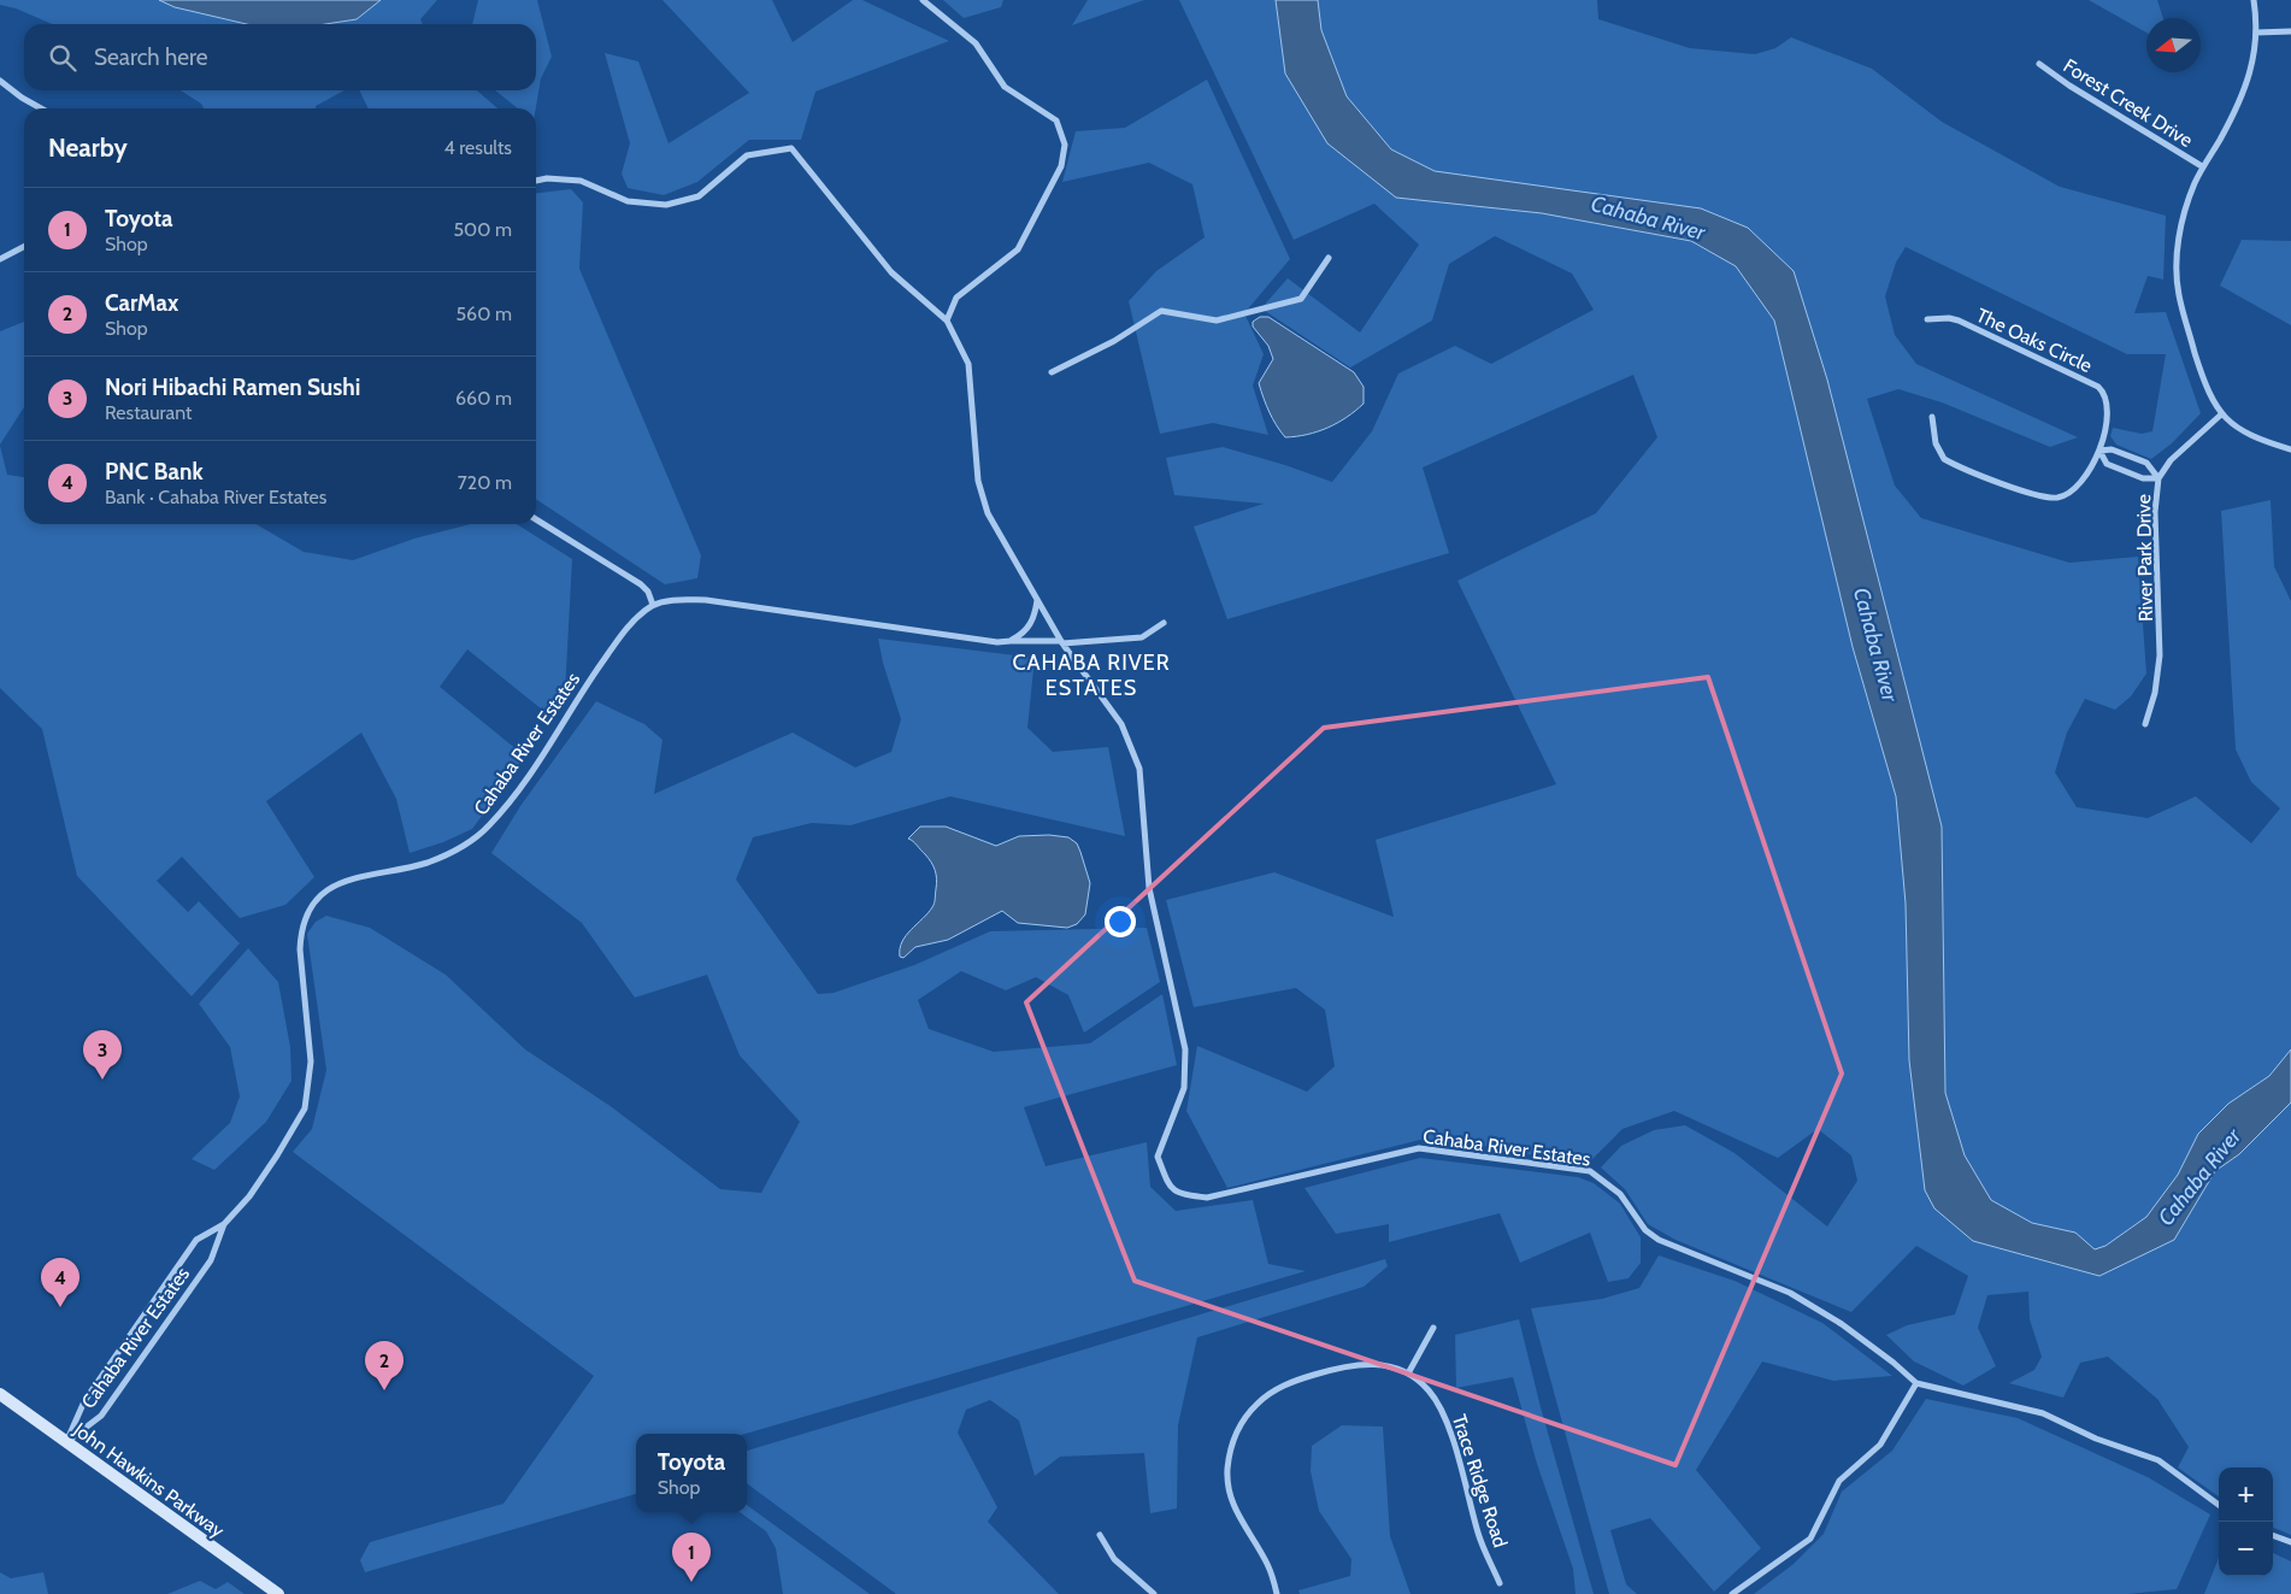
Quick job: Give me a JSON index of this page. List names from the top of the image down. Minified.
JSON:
{"streets":{"main road":["John Hawkins Parkway"],"street":["Forest Creek Drive","The Oaks Circle","River Park Drive","Cahaba River Estates","Trace Ridge Road"]},"crossings":[["Cahaba River Estates","John Hawkins Parkway"]],"districts":["CAHABA RIVER ESTATES"],"water":["Cahaba River"],"north":"left","page":{"search":"Search here","heading":["Nearby","4 results"],"list":[{"mark":"1","name":"Toyota","note":"Shop","value":"500 m"},{"mark":"2","name":"CarMax","note":"Shop","value":"560 m"},{"mark":"3","name":"Nori Hibachi Ramen Sushi","note":"Restaurant","value":"660 m"},{"mark":"4","name":"PNC Bank","note":"Bank · Cahaba River Estates","value":"720 m"}],"pins":["3","4","2","1"],"popup":["Toyota","Shop"],"map_buttons":["+","−"]}}
